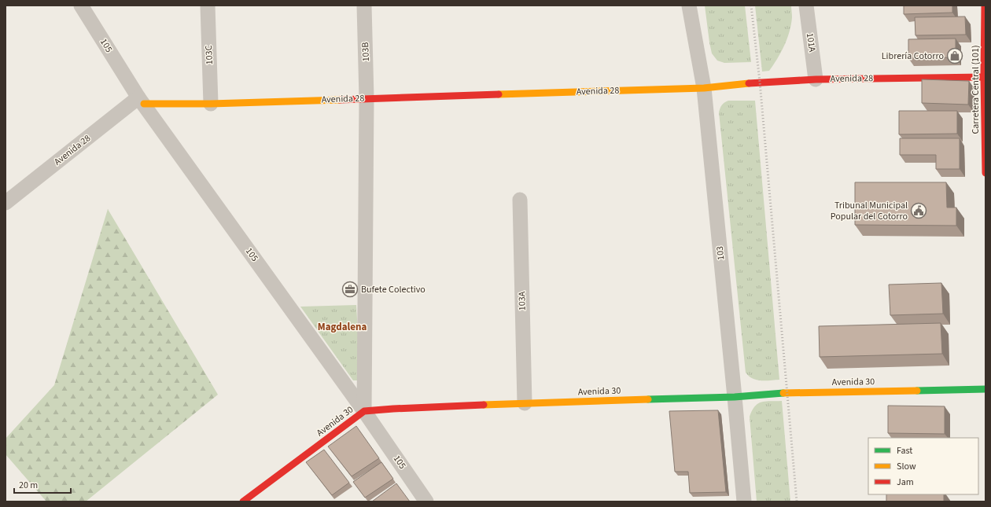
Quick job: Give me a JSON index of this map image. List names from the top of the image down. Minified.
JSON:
{"streets":{"street":["101A","105","103B","103C","Avenida 28","Carretera Central (101)","103","103A","Avenida 30"]},"crossings":[["101A","Avenida 28"],["105","103B"],["105","Avenida 28"],["105","Avenida 30"],["103B","Avenida 28"],["103B","Avenida 30"],["103C","Avenida 28"],["Avenida 28","Carretera Central (101)"],["Avenida 28","103"],["103","Avenida 30"],["103A","Avenida 30"]],"districts":["Magdalena"],"places":{"shop":["Librería Cotorro"],"public building":["Tribunal Municipal Popular del Cotorro"],"office":["Bufete Colectivo"]},"legend":["Fast","Slow","Jam"],"scale_bar":"20 m"}
